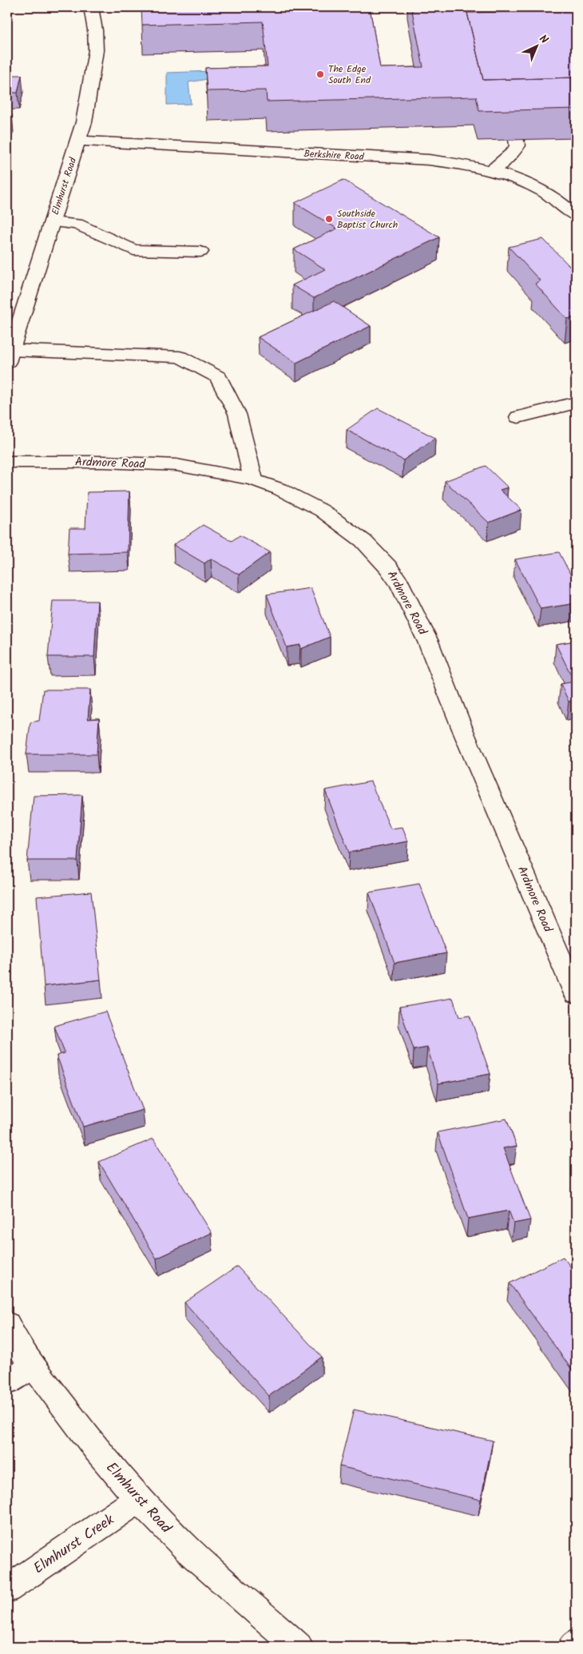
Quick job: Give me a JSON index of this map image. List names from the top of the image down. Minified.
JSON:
{"streets":{"street":["Berkshire Road","Elmhurst Road","Ardmore Road","Elmhurst Creek"]},"crossings":[["Berkshire Road","Elmhurst Road"],["Elmhurst Road","Elmhurst Creek"]],"places":["The Edge South End","Southside Baptist Church"],"north":"top right"}
